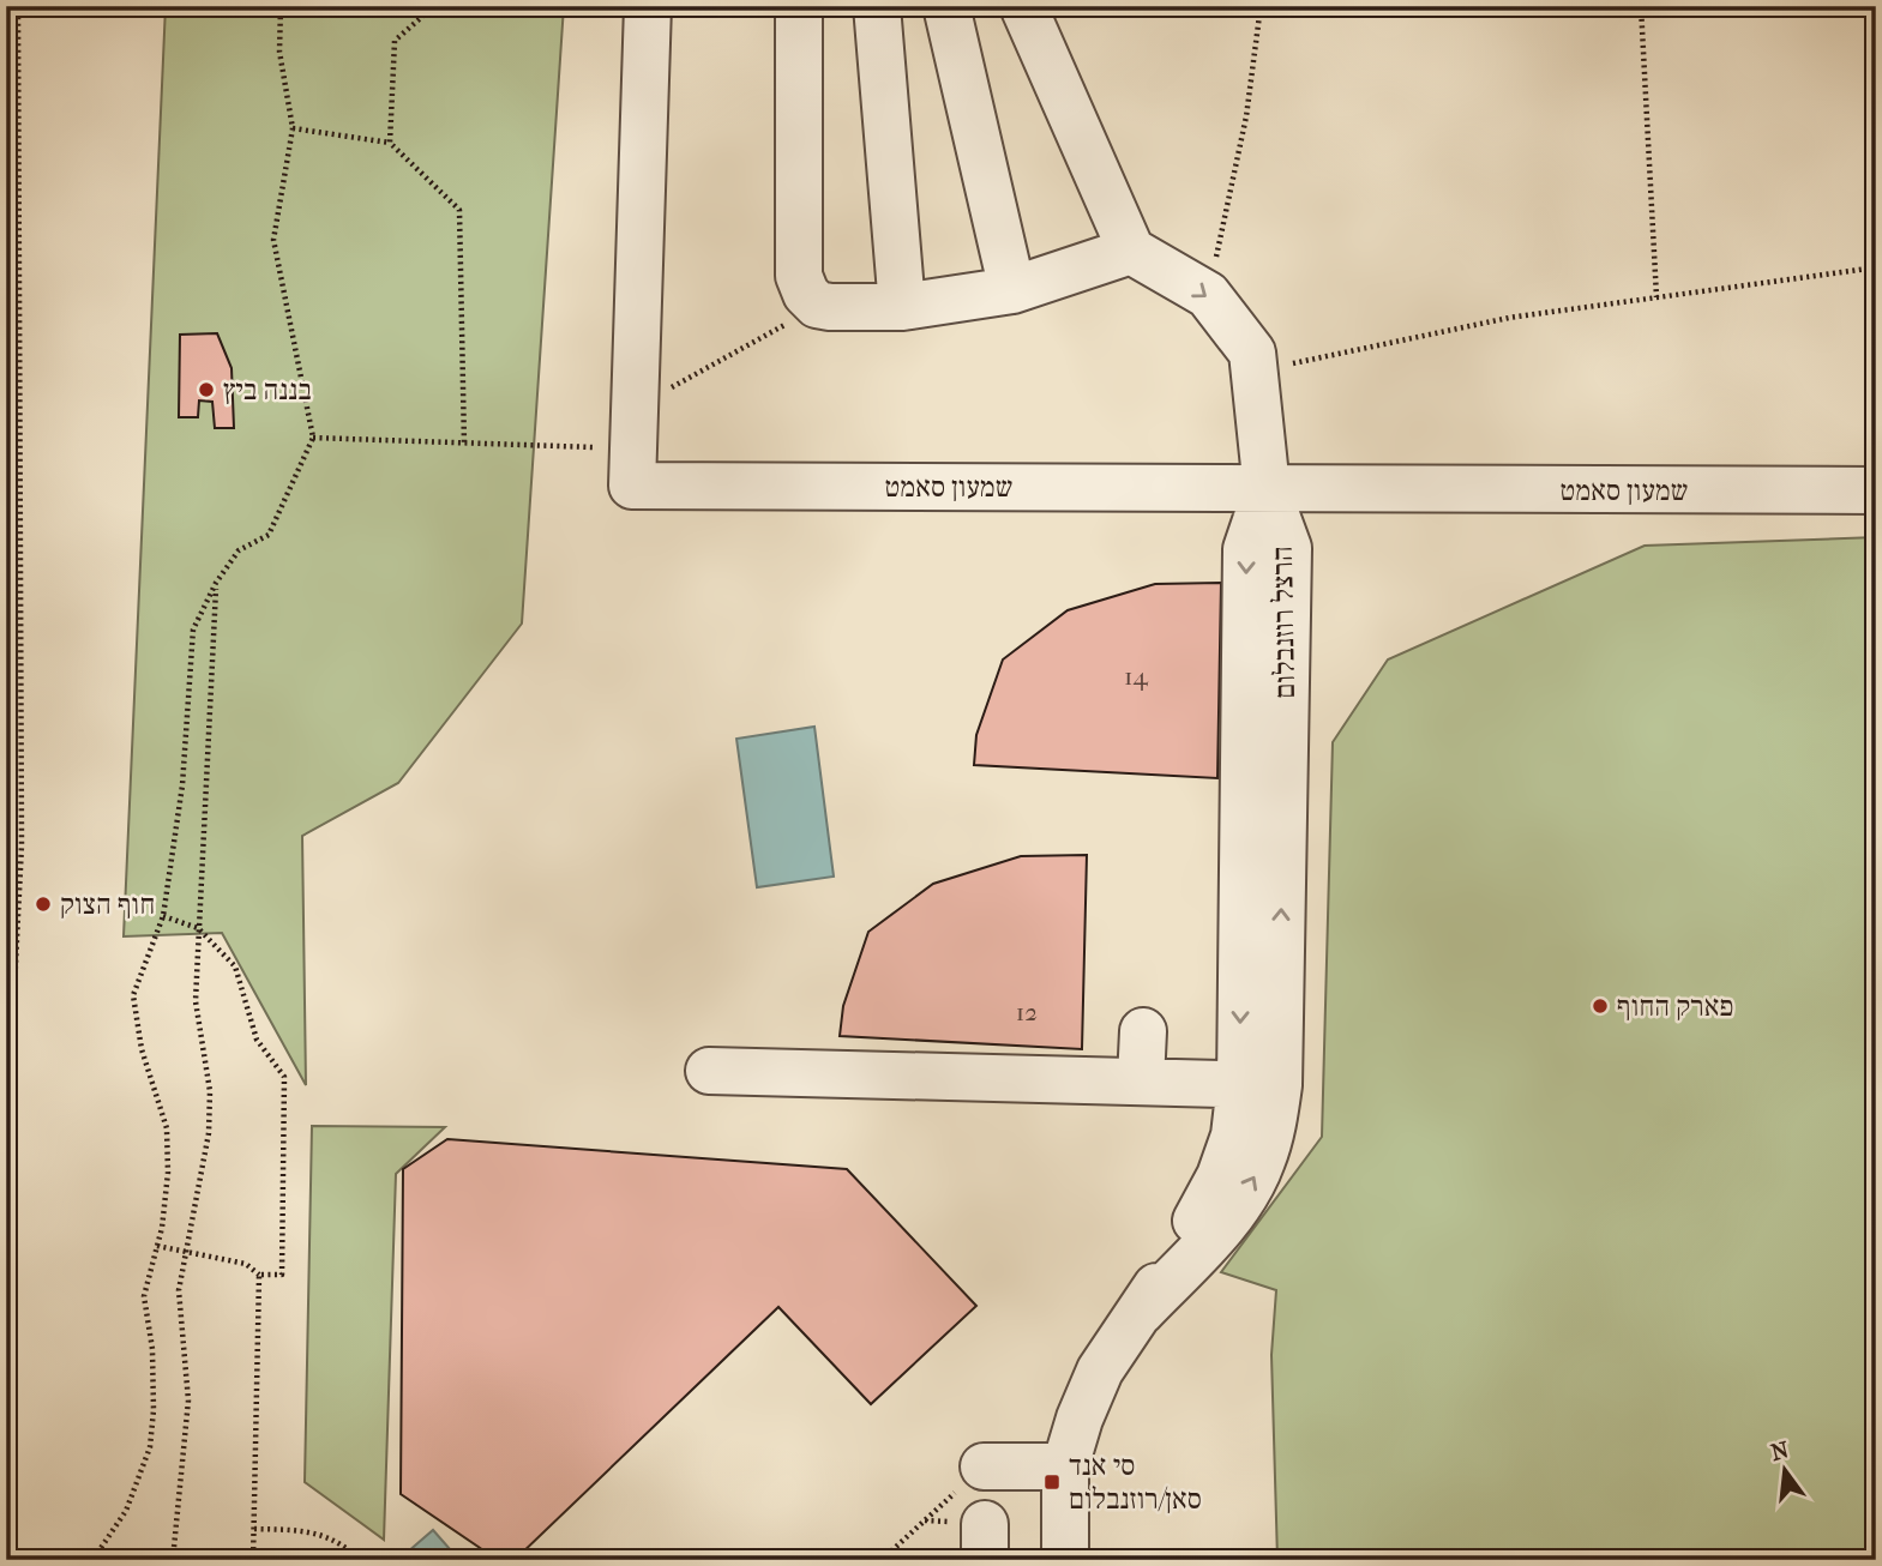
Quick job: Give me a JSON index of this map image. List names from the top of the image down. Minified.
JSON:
{"streets":{"street":["שמעון סאמט","הרצל רוזנבלום"]},"crossings":[["שמעון סאמט","הרצל רוזנבלום"]],"places":{"other":["בננה ביץ","חוף הצוק","פארק החוף"],"transit":["סי אנד סאן/רוזנבלום"]},"house_numbers":["14","12"],"north":"top"}
